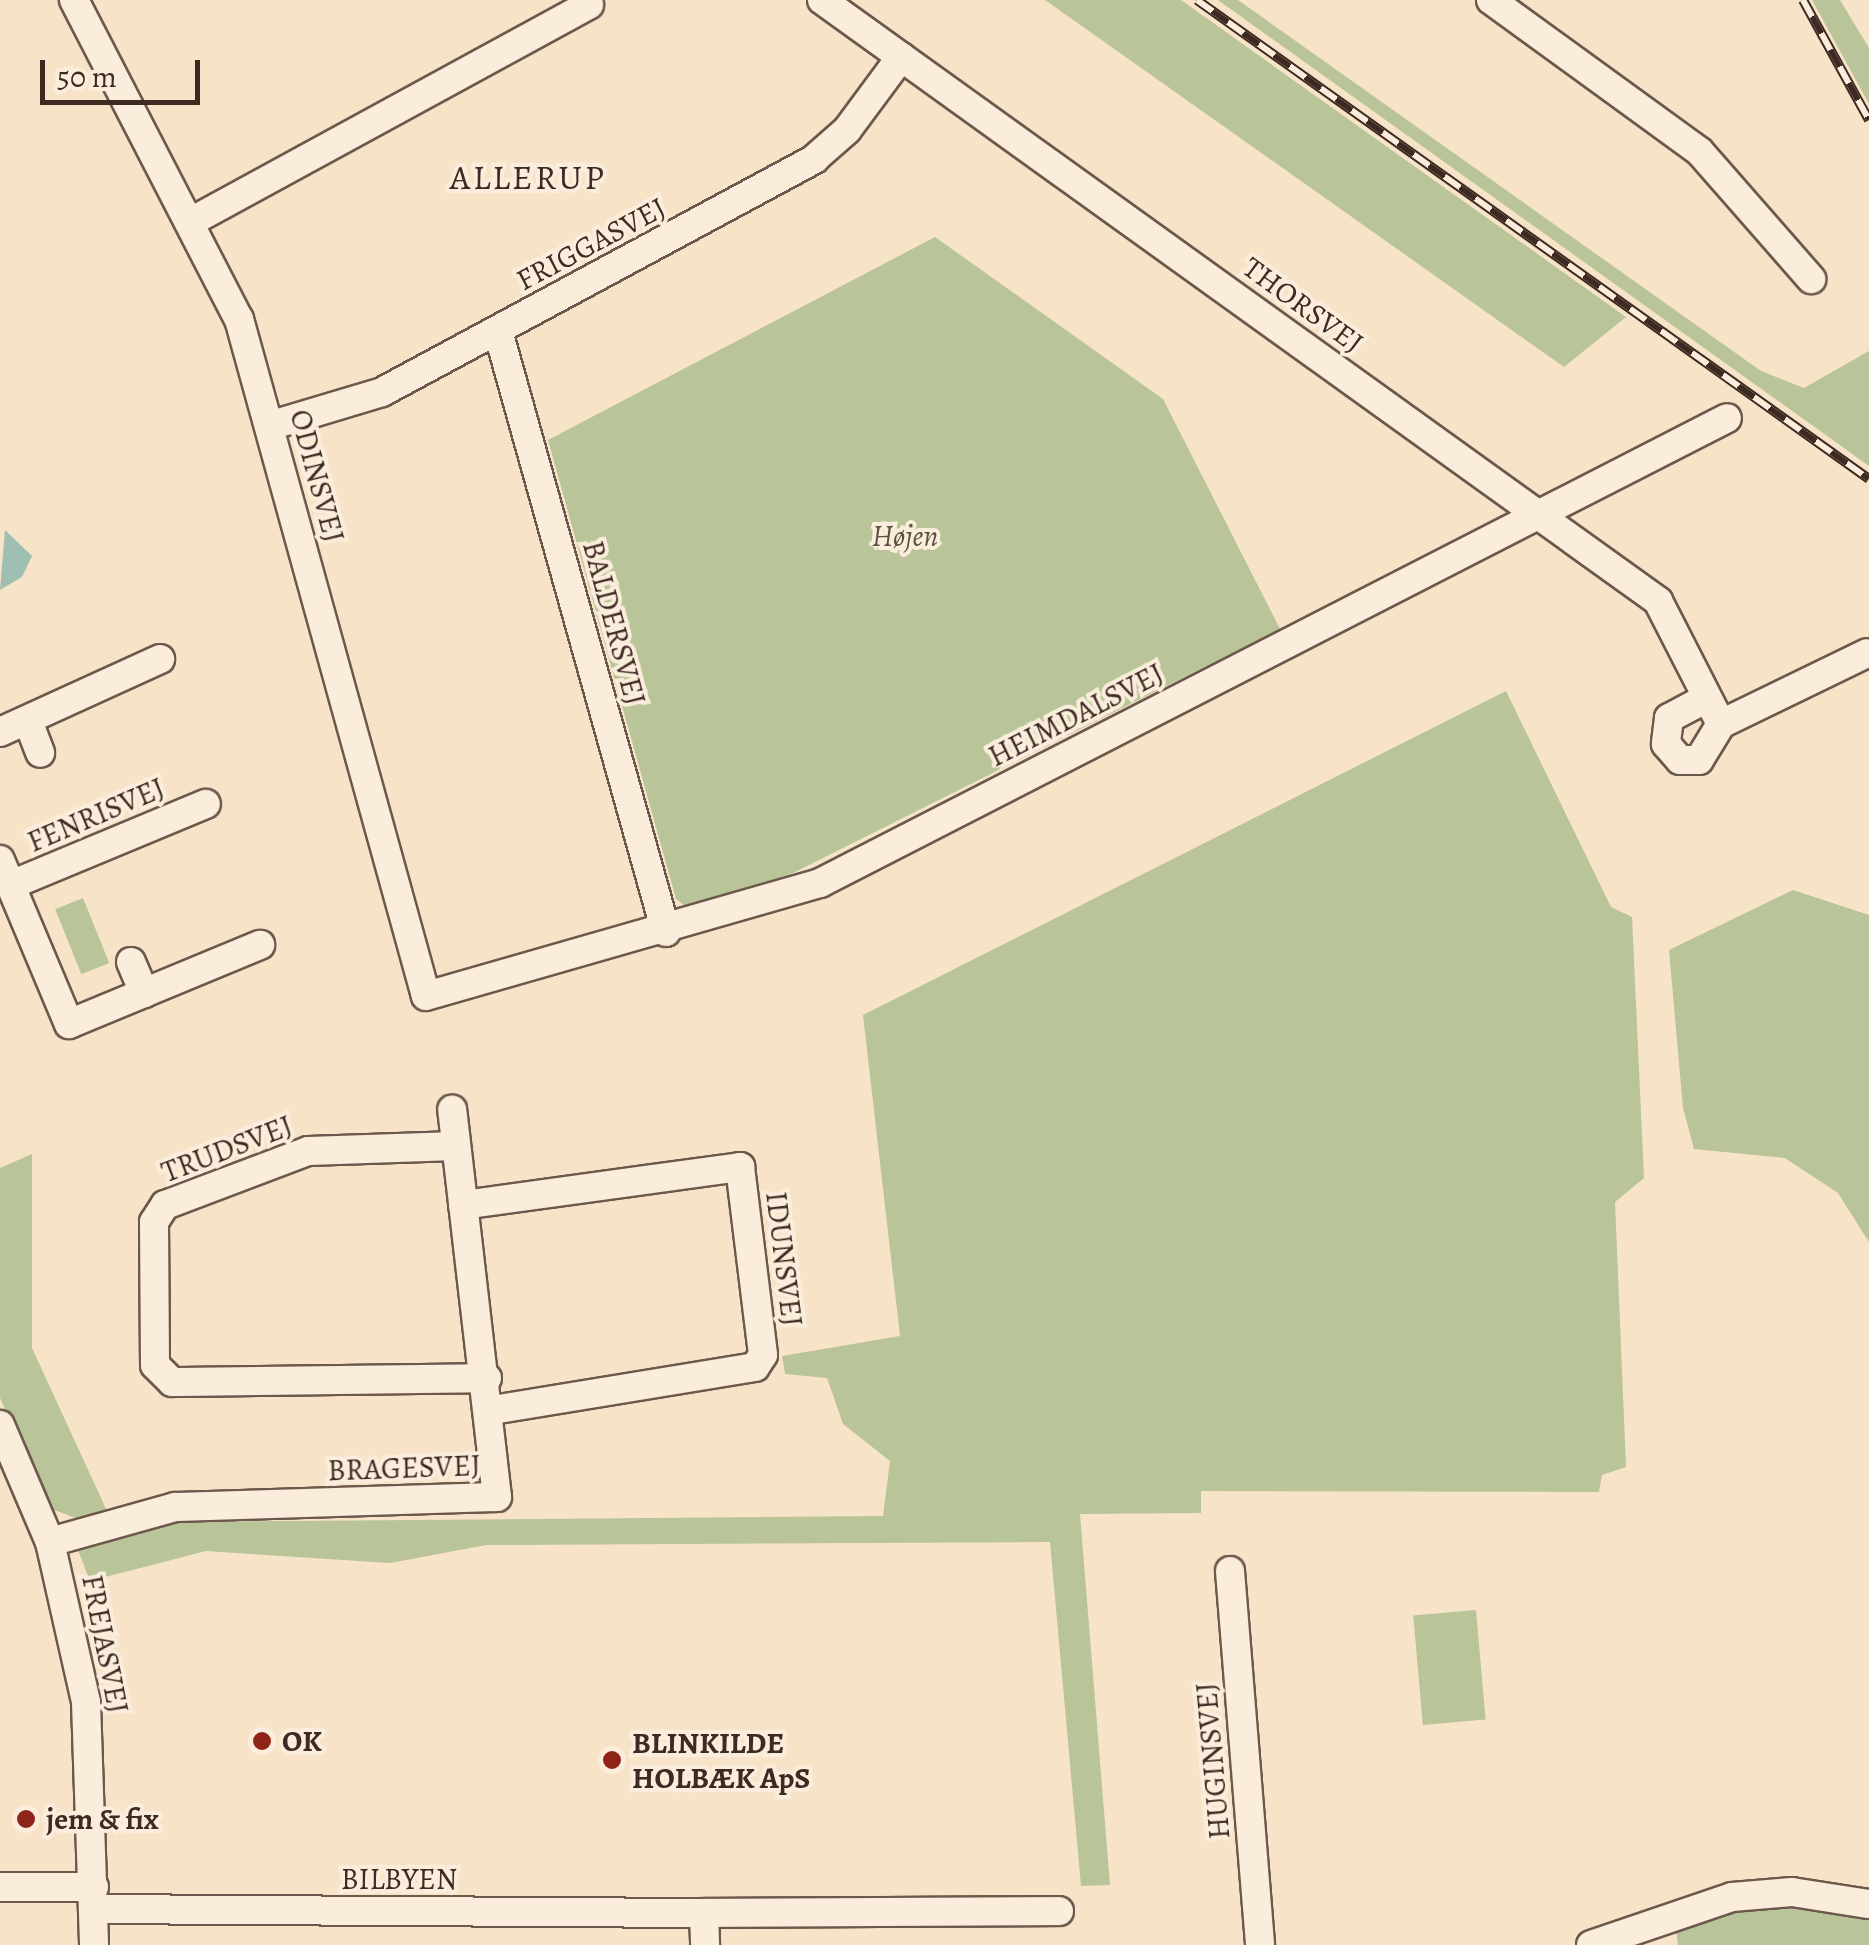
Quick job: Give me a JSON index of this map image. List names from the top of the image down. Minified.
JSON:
{"streets":{"street":["FRIGGASVEJ","THORSVEJ","ODINSVEJ","BALDERSVEJ","HEIMDALSVEJ","FENRISVEJ","TRUDSVEJ","IDUNSVEJ","BRAGESVEJ","FREJASVEJ","HUGINSVEJ","BILBYEN"]},"crossings":[["FRIGGASVEJ","THORSVEJ"],["FRIGGASVEJ","ODINSVEJ"],["FRIGGASVEJ","BALDERSVEJ"],["THORSVEJ","HEIMDALSVEJ"],["ODINSVEJ","HEIMDALSVEJ"],["BALDERSVEJ","HEIMDALSVEJ"],["TRUDSVEJ","BRAGESVEJ"],["IDUNSVEJ","BRAGESVEJ"],["BRAGESVEJ","FREJASVEJ"],["FREJASVEJ","BILBYEN"]],"districts":["ALLERUP"],"parks":["Højen"],"places":["OK","BLINKILDE HOLBÆK ApS","jem & fix"],"scale_bar":"50 m"}
